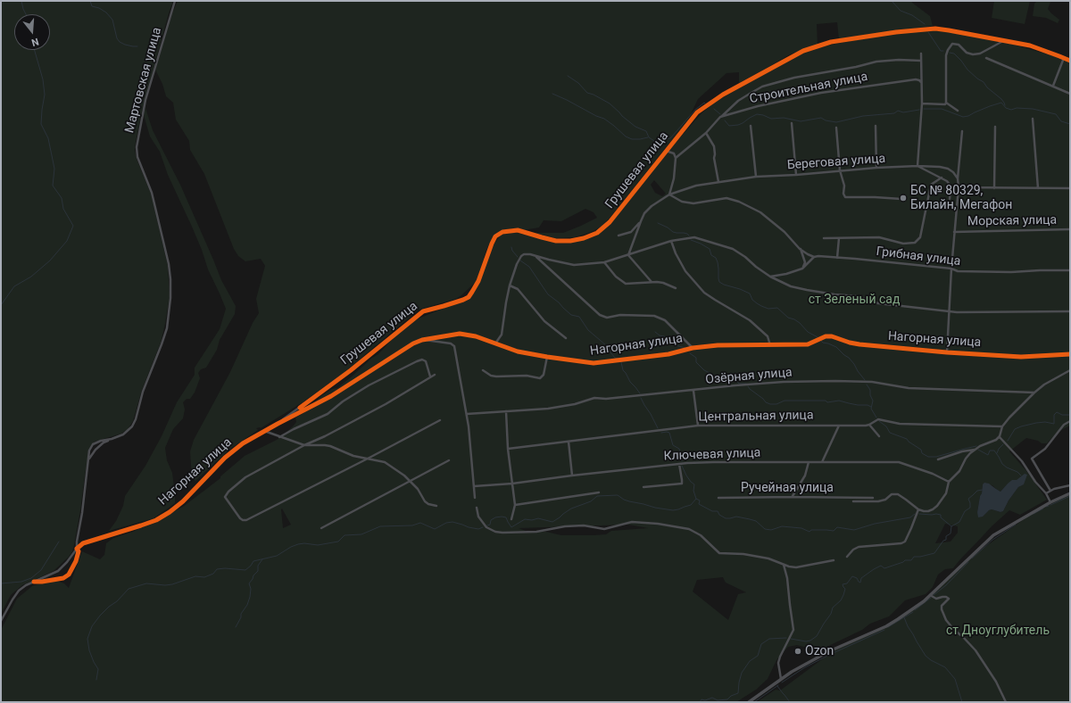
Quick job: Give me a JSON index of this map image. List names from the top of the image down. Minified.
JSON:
{"streets":{"street":["Мартовская улица","Строительная улица","Береговая улица","Грушевая улица","Морская улица","Грибная улица","Нагорная улица","Озёрная улица","Центральная улица","Ключевая улица","Ручейная улица"]},"crossings":[["Мартовская улица","Нагорная улица"],["Грушевая улица","Нагорная улица"]],"parks":["ст Зеленый сад","ст Дноуглубитель"],"places":["БС № 80329, Билайн, Мегафон","Ozon"],"north":"bottom"}
